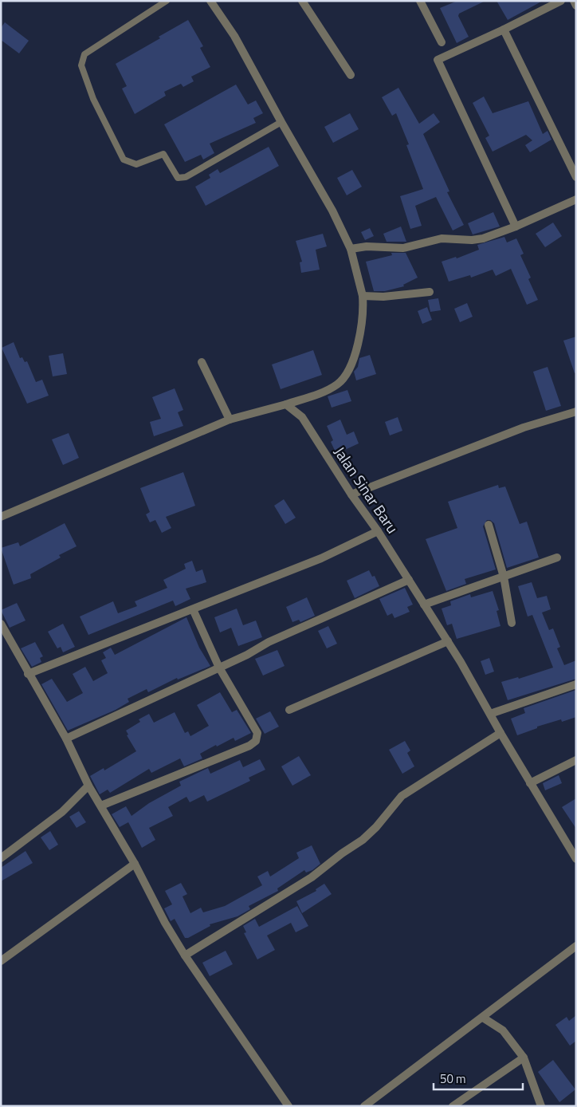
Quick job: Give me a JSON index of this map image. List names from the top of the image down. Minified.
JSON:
{"streets":{"street":["Jalan Sinar Baru"]},"scale_bar":"50 m"}
